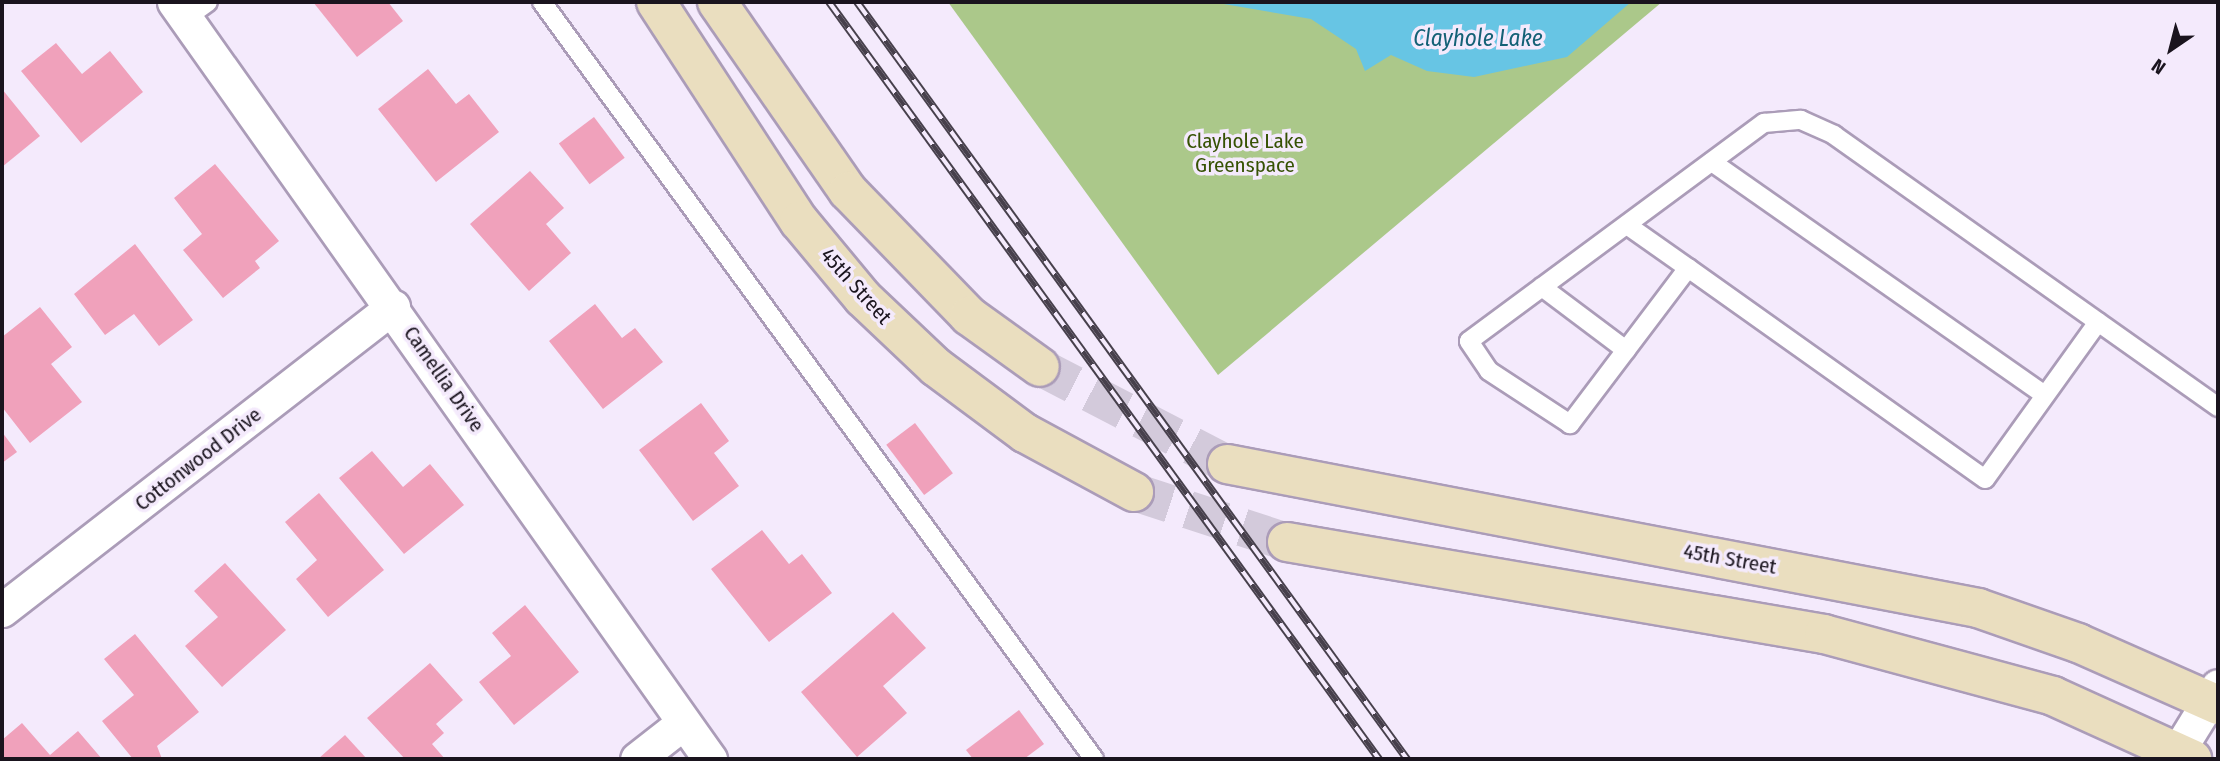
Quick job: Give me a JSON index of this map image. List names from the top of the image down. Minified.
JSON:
{"streets":{"main road":["45th Street"],"street":["Camellia Drive","Cottonwood Drive"]},"crossings":[["Camellia Drive","Cottonwood Drive"]],"water":["Clayhole Lake"],"parks":["Clayhole Lake Greenspace"],"north":"bottom left"}
